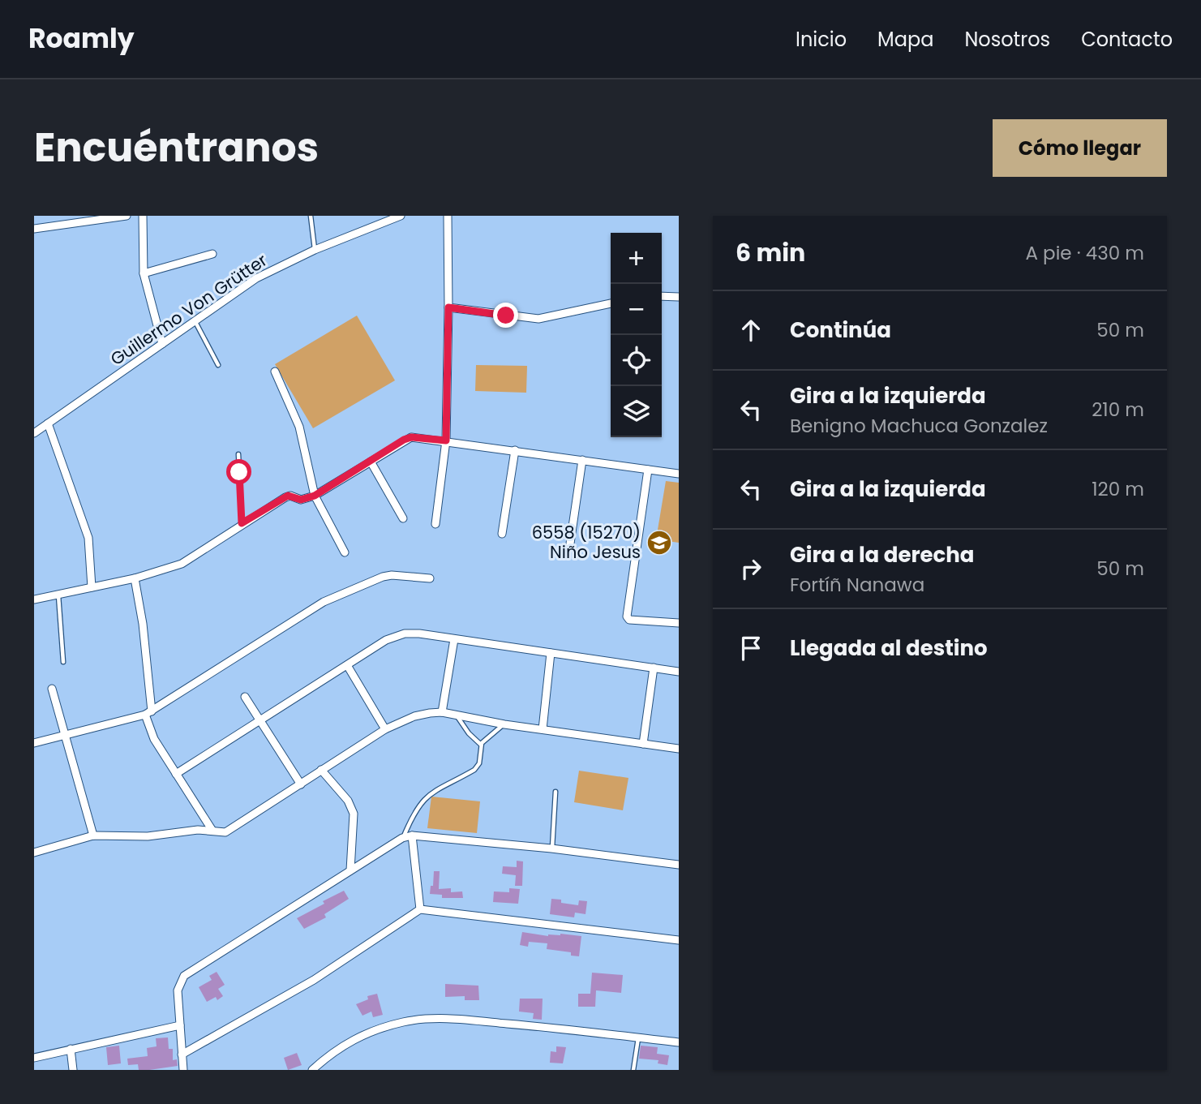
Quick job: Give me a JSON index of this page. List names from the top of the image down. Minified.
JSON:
{"streets":{"street":["Guillermo Von Grütter"]},"places":{"school or university":["6558 (15270) Niño Jesus"]},"page":{"header":"Roamly","nav":["Inicio","Mapa","Nosotros","Contacto"],"title":"Encuéntranos","buttons":"Cómo llegar","heading":["6 min","A pie · 430 m"],"map_buttons":["+","−"],"list":[["Continúa","50 m"],["Gira a la izquierda","Benigno Machuca Gonzalez","210 m"],["Gira a la izquierda","120 m"],["Gira a la derecha","Fortíñ Nanawa","50 m"],"Llegada al destino"]}}
